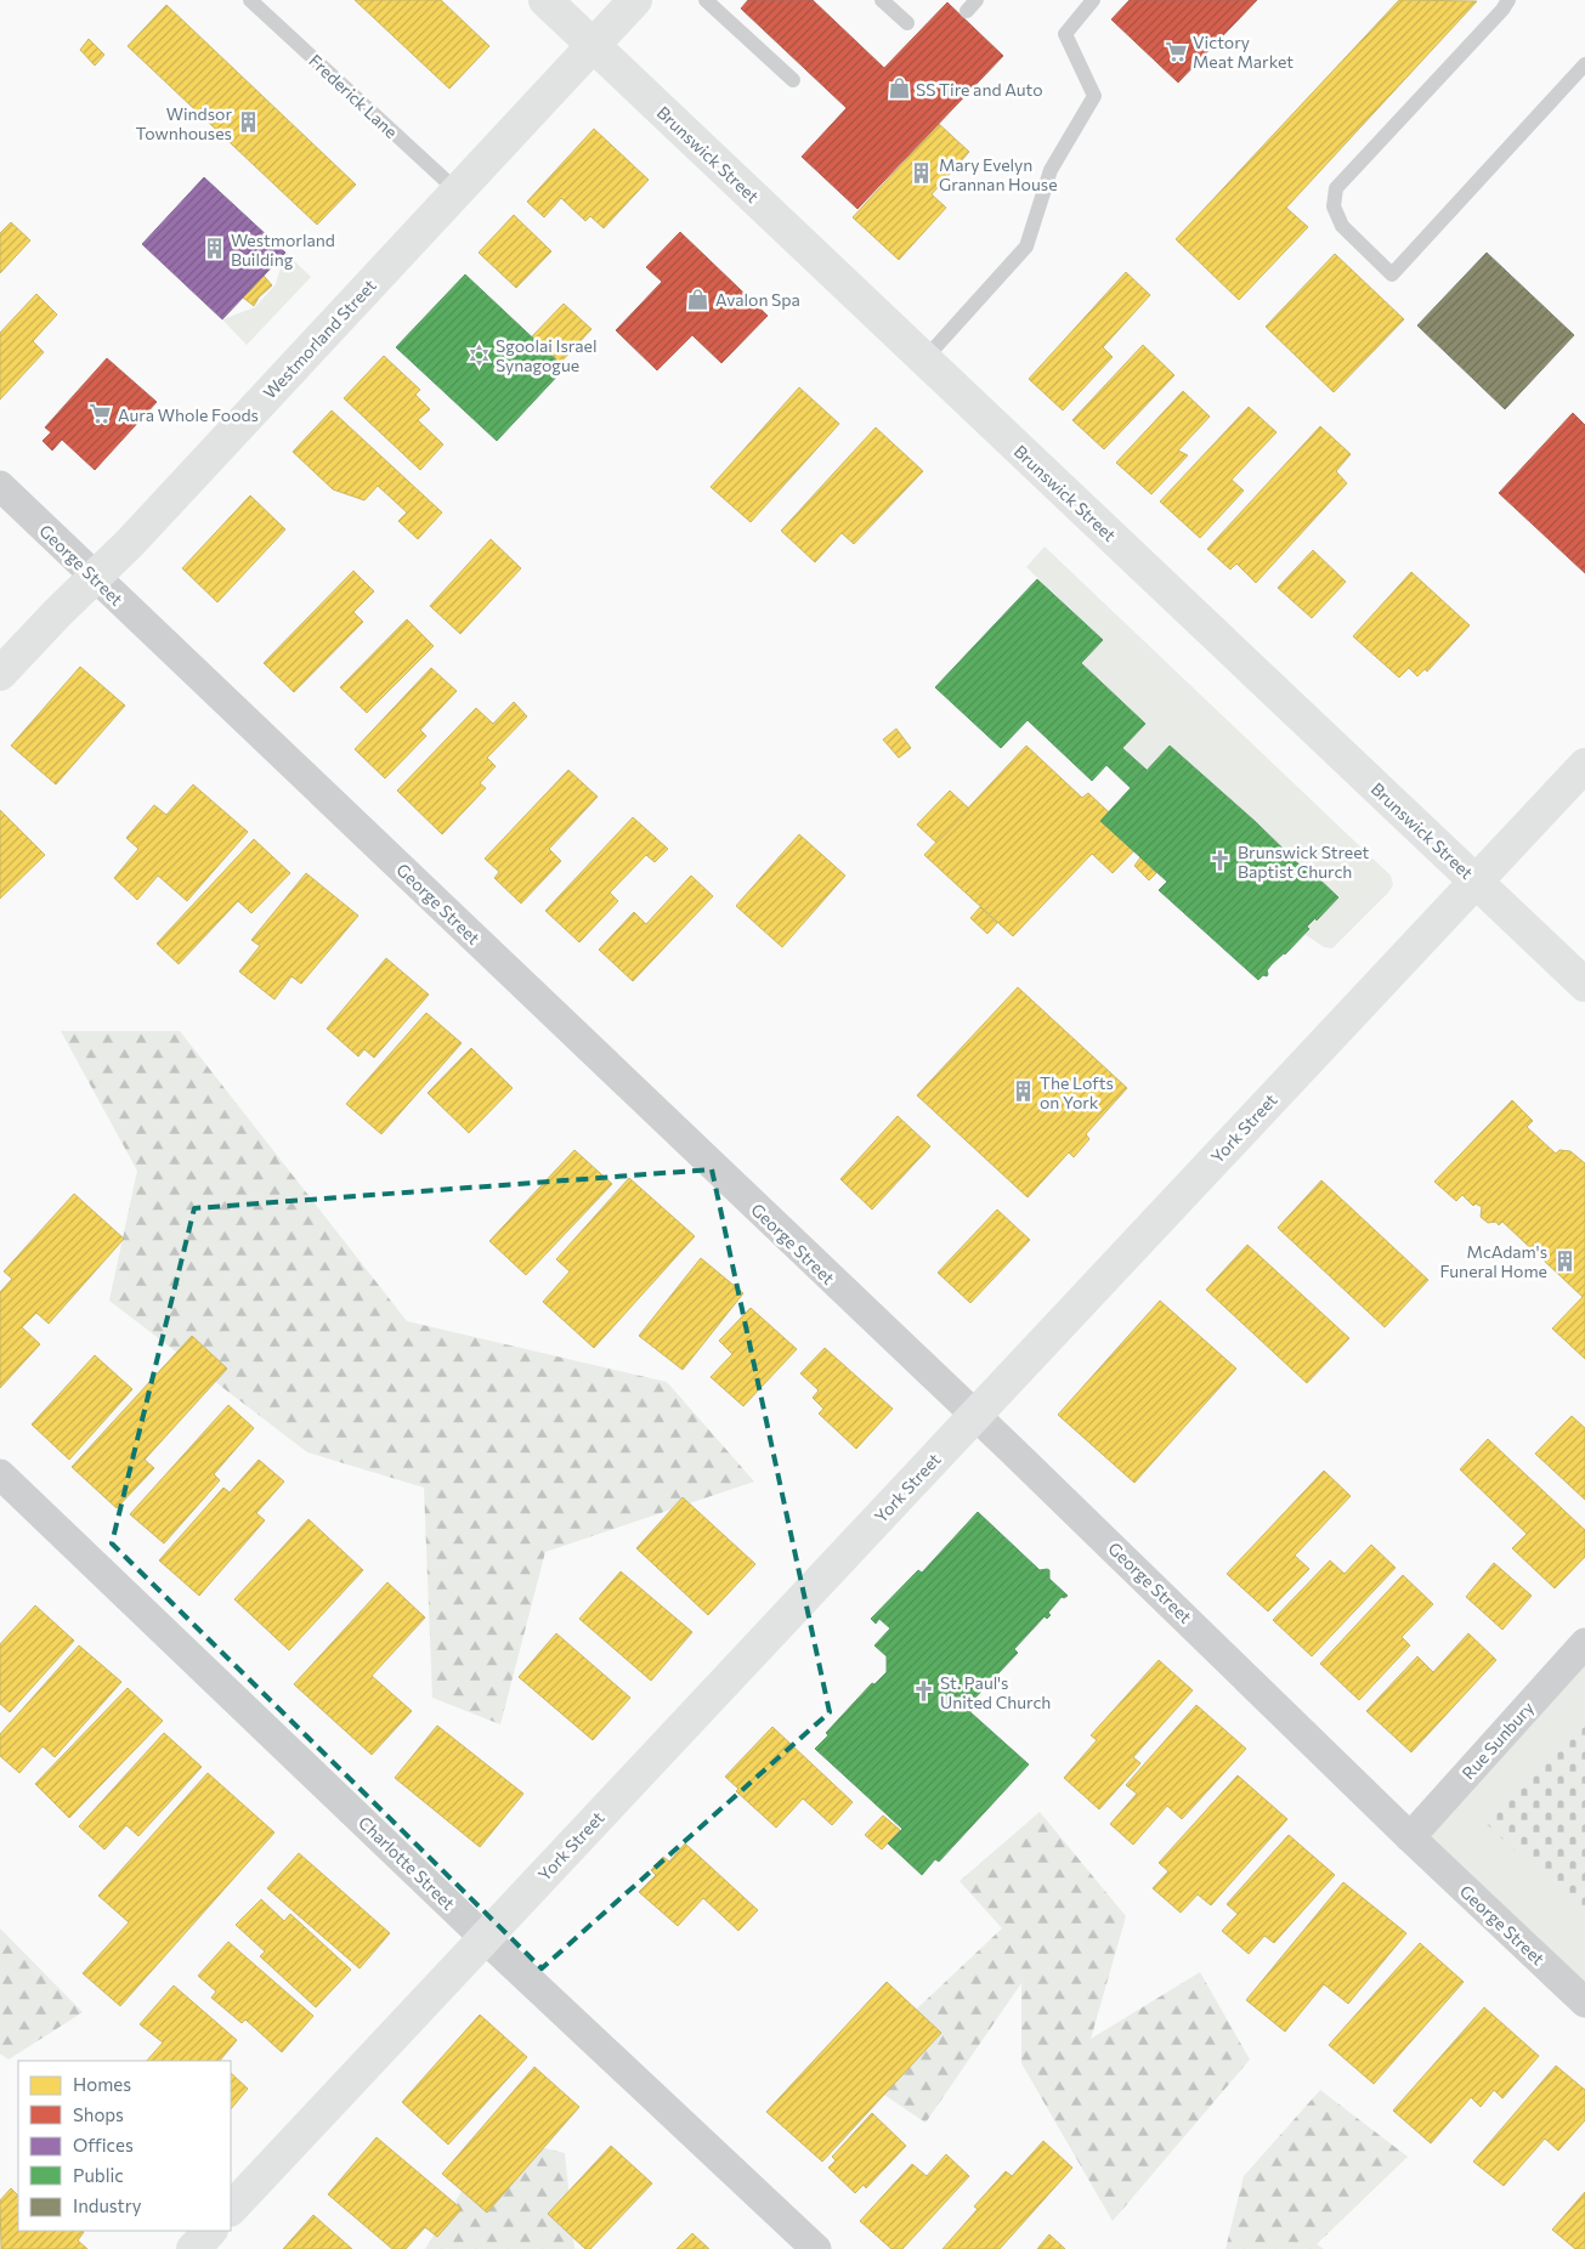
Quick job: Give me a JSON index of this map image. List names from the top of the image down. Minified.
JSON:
{"streets":{"street":["Brunswick Street","Westmorland Street","George Street","York Street","Rue Sunbury","Charlotte Street"],"lane":["Frederick Lane"]},"crossings":[["Frederick Lane","Westmorland Street"],["Brunswick Street","Westmorland Street"],["Brunswick Street","York Street"],["Westmorland Street","George Street"],["George Street","York Street"],["George Street","Rue Sunbury"],["York Street","Charlotte Street"]],"places":{"supermarket":["Victory Meat Market","Aura Whole Foods"],"shop":["SS Tire and Auto","Avalon Spa"],"building":["Windsor Townhouses","Mary Evelyn Grannan House","Westmorland Building","The Lofts on York","McAdam's Funeral Home"],"synagogue":["Sgoolai Israel Synagogue"],"church":["Brunswick Street Baptist Church","St. Paul's United Church"]},"legend":["Homes","Shops","Offices","Public","Industry"]}
